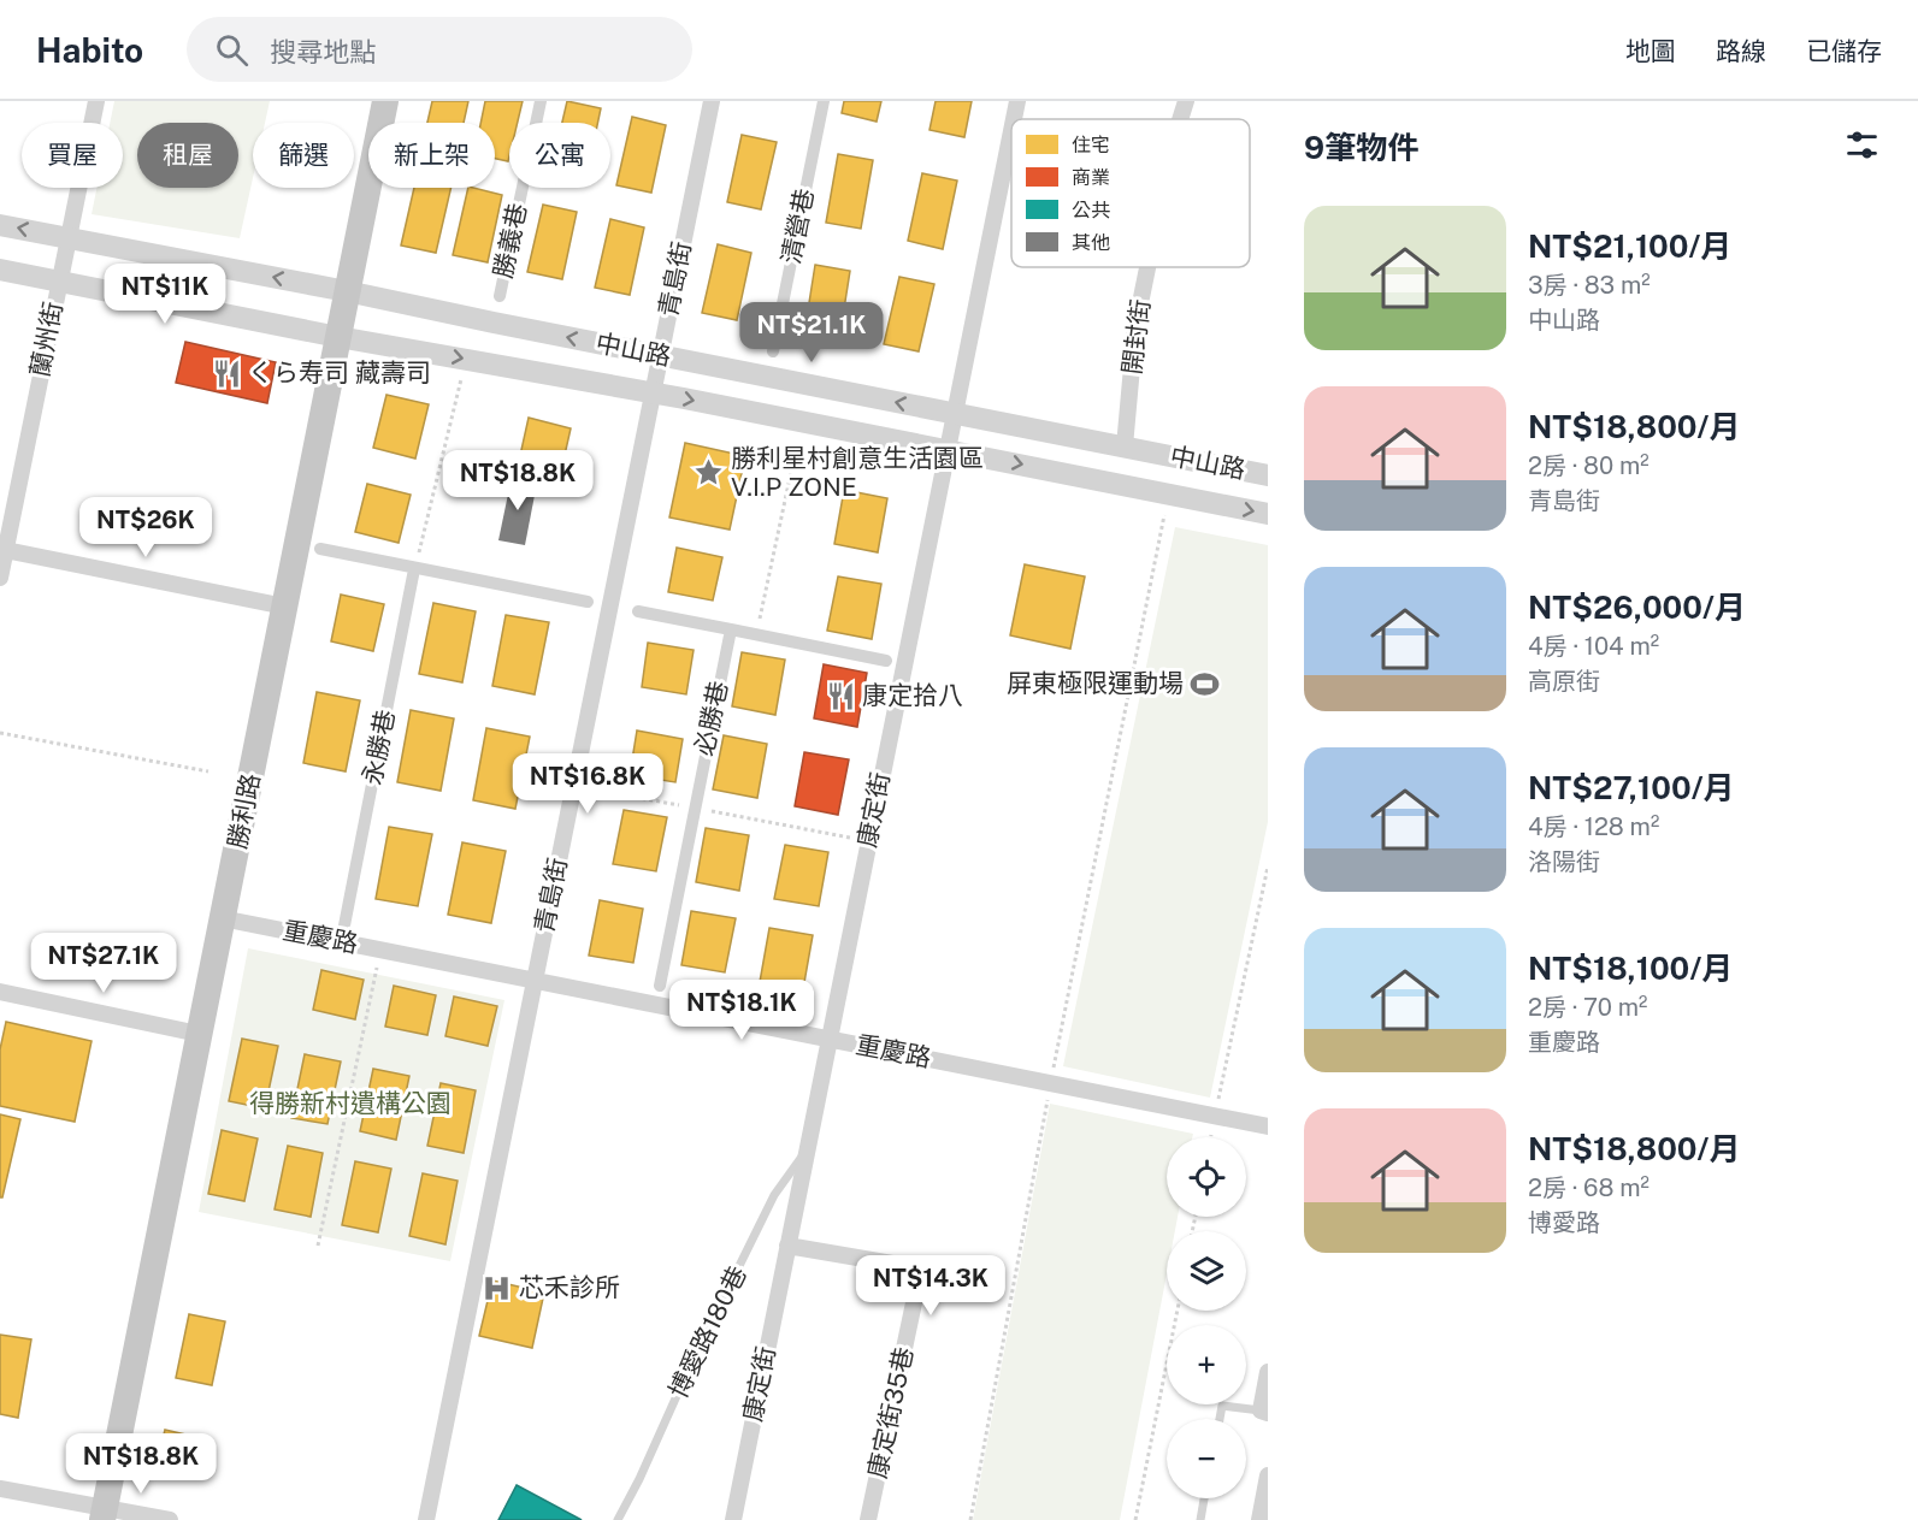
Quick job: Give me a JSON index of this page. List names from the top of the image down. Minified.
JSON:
{"streets":{"main road":["勝利路"],"street":["清營巷","勝義巷","青島街","開封街","蘭州街","中山路","必勝巷","永勝巷","康定街","重慶路","康定街35巷"],"lane":["博愛路180巷"]},"crossings":[["青島街","中山路"],["青島街","重慶路"],["開封街","中山路"],["蘭州街","中山路"],["中山路","康定街"],["中山路","勝利路"],["康定街","重慶路"],["康定街","博愛路180巷"],["康定街","康定街35巷"],["勝利路","重慶路"]],"parks":["得勝新村遺構公園"],"places":{"restaurant":["くら寿司 藏壽司","康定拾八"],"place":["勝利星村創意生活園區 V.I.P ZONE"],"sports":["屏東極限運動場"],"hospital":["芯禾診所"]},"legend":["住宅","商業","公共","其他"],"page":{"header":"Habito","search":"搜尋地點","nav":["地圖","路線","已儲存"],"heading":"9筆物件","chip":["買屋","租屋","篩選","新上架","公寓"],"list":[{"name":"NT$21,100/月","note":"3房 · 83 m² · 中山路"},{"name":"NT$18,800/月","note":"2房 · 80 m² · 青島街"},{"name":"NT$26,000/月","note":"4房 · 104 m² · 高原街"},{"name":"NT$27,100/月","note":"4房 · 128 m² · 洛陽街"},{"name":"NT$18,100/月","note":"2房 · 70 m² · 重慶路"},{"name":"NT$18,800/月","note":"2房 · 68 m² · 博愛路"}],"price":["NT$11K","NT$21.1K","NT$18.8K","NT$26K","NT$16.8K","NT$27.1K","NT$18.1K","NT$14.3K","NT$18.8K"],"map_buttons":["+","−"]}}
